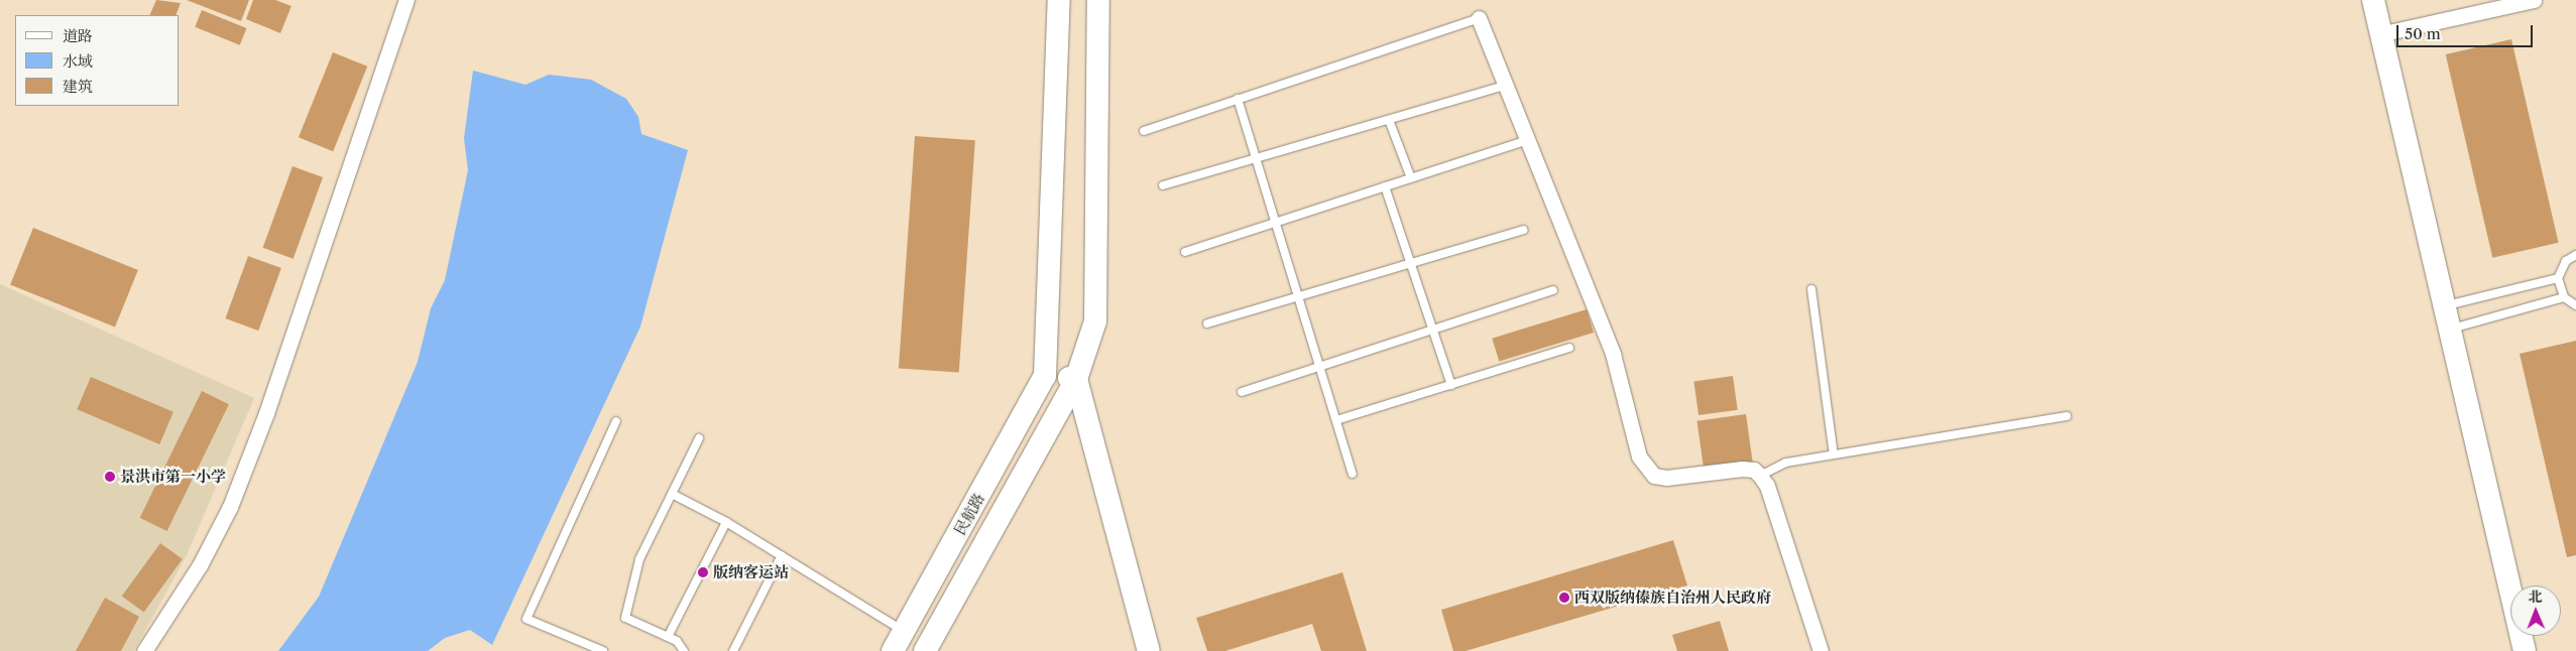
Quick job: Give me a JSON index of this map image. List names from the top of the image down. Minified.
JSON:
{"streets":{"main road":["民航路"]},"places":["景洪市第一小学","版纳客运站","西双版纳傣族自治州人民政府"],"legend":["道路","水域","建筑"],"scale_bar":"50 m","north":"top"}
